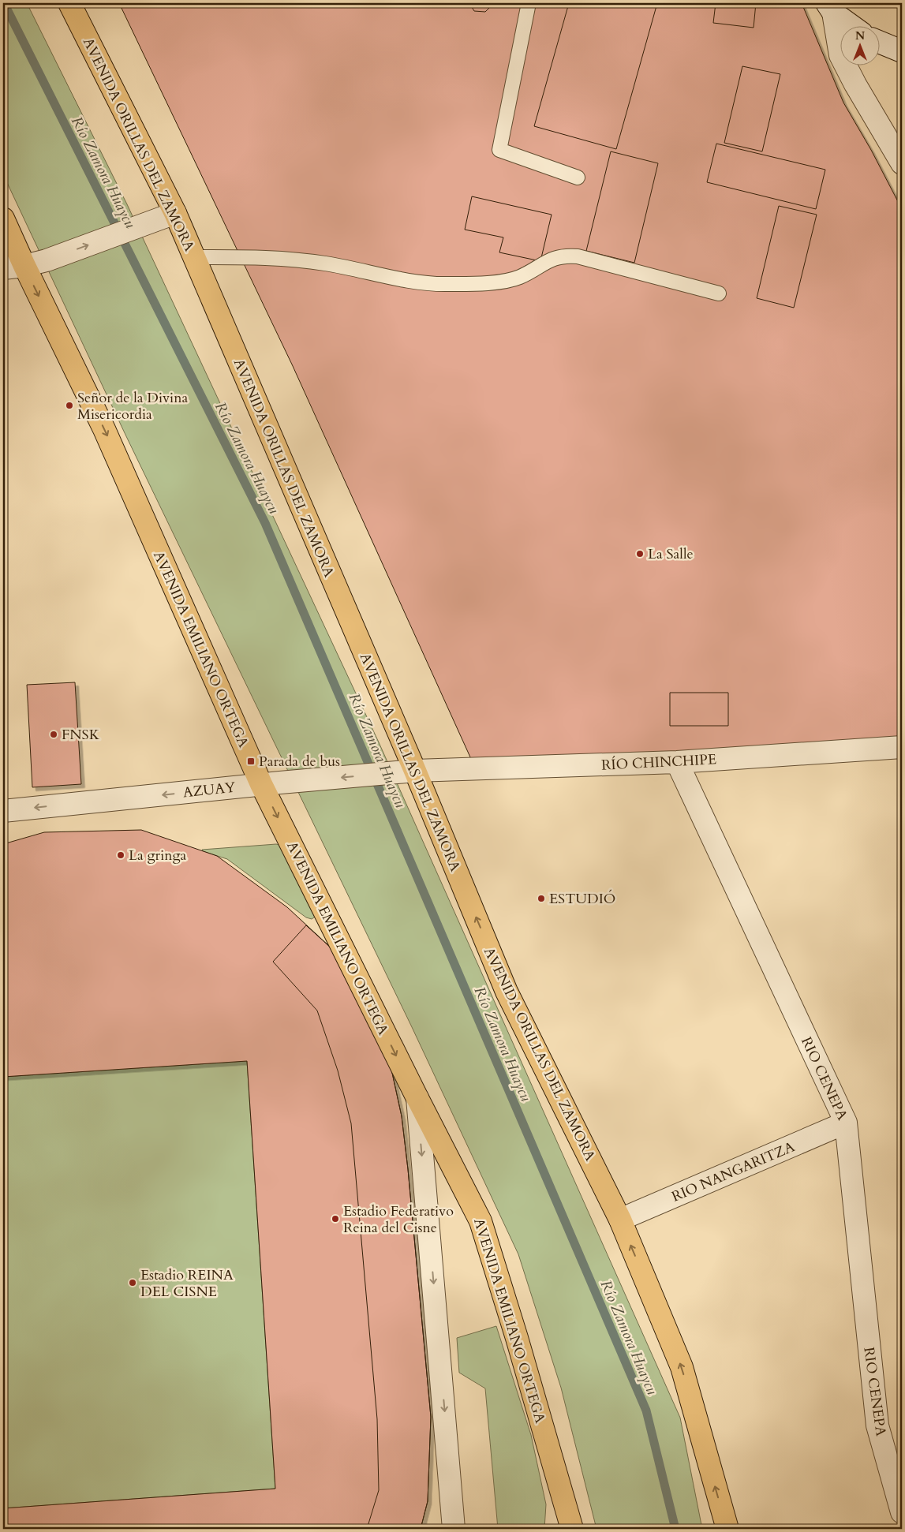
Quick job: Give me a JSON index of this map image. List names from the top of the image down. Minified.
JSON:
{"streets":{"main road":["AVENIDA ORILLAS DEL ZAMORA","AVENIDA EMILIANO ORTEGA"],"street":["RÍO CHINCHIPE","AZUAY","RIO CENEPA","RIO NANGARITZA"]},"crossings":[["AVENIDA ORILLAS DEL ZAMORA","RÍO CHINCHIPE"],["AVENIDA ORILLAS DEL ZAMORA","AZUAY"],["AVENIDA ORILLAS DEL ZAMORA","RIO NANGARITZA"],["AVENIDA EMILIANO ORTEGA","AZUAY"],["RÍO CHINCHIPE","AZUAY"],["RÍO CHINCHIPE","RIO CENEPA"],["RIO CENEPA","RIO NANGARITZA"]],"one_way":["AVENIDA ORILLAS DEL ZAMORA","AZUAY"],"water":["Río Zamora Huaycu"],"places":{"other":["Señor de la Divina Misericordia","La Salle","FNSK","La gringa","ESTUDIÓ","Estadio Federativo Reina del Cisne","Estadio REINA DEL CISNE"],"transit":["Parada de bus"]},"north":"top"}
